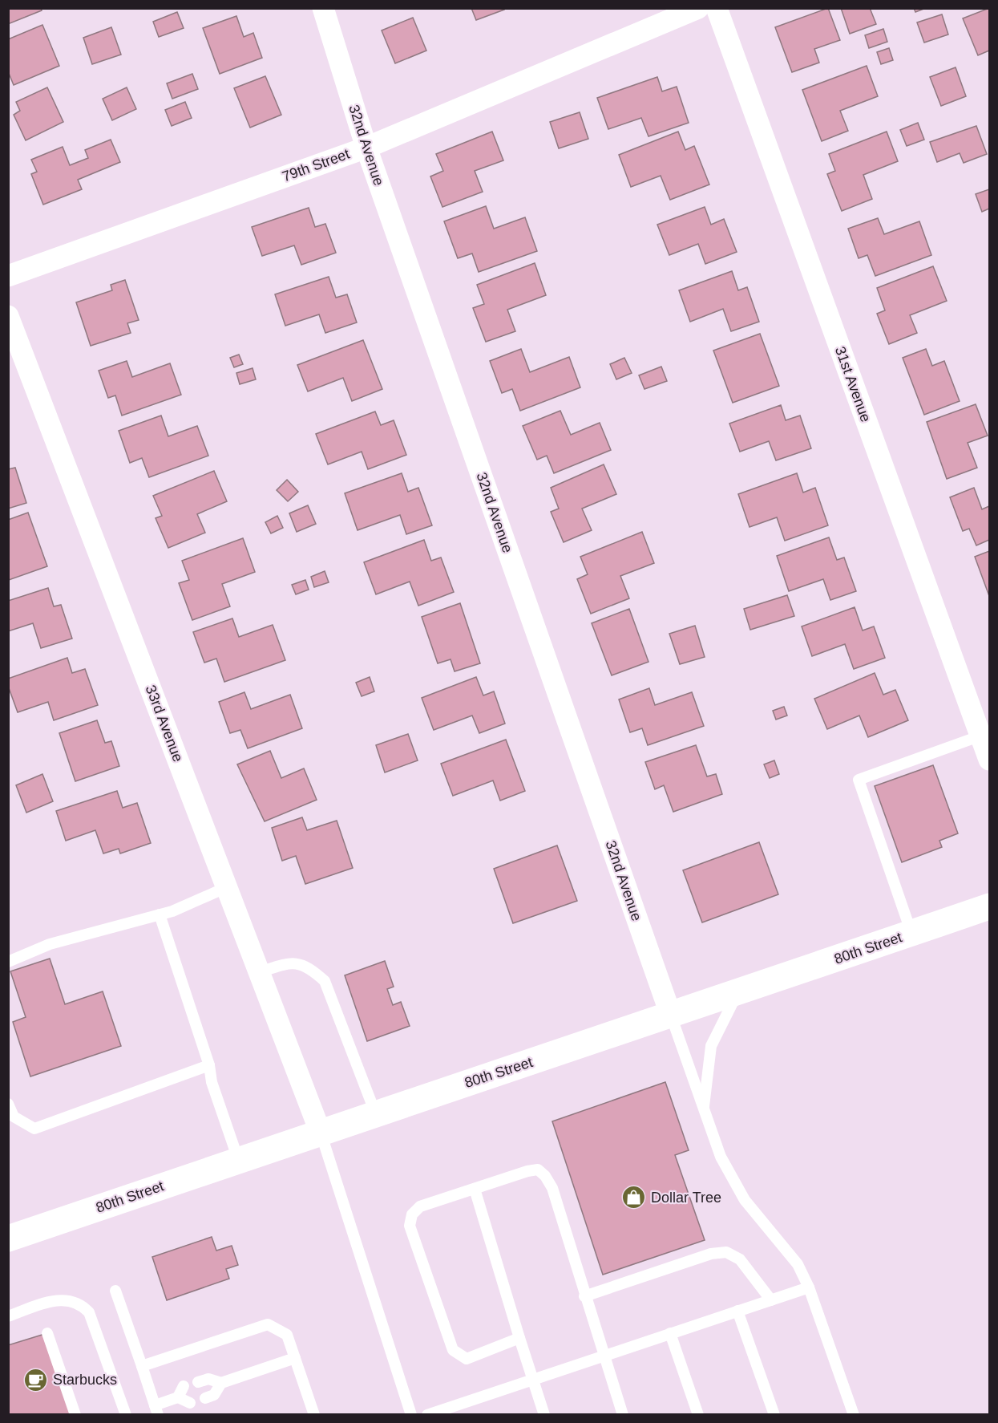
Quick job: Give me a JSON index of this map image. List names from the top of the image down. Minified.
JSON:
{"streets":{"street":["32nd Avenue","79th Street","31st Avenue","33rd Avenue","80th Street"]},"crossings":[["32nd Avenue","79th Street"],["32nd Avenue","80th Street"],["33rd Avenue","80th Street"]],"places":{"shop":["Dollar Tree"],"cafe":["Starbucks"]}}
